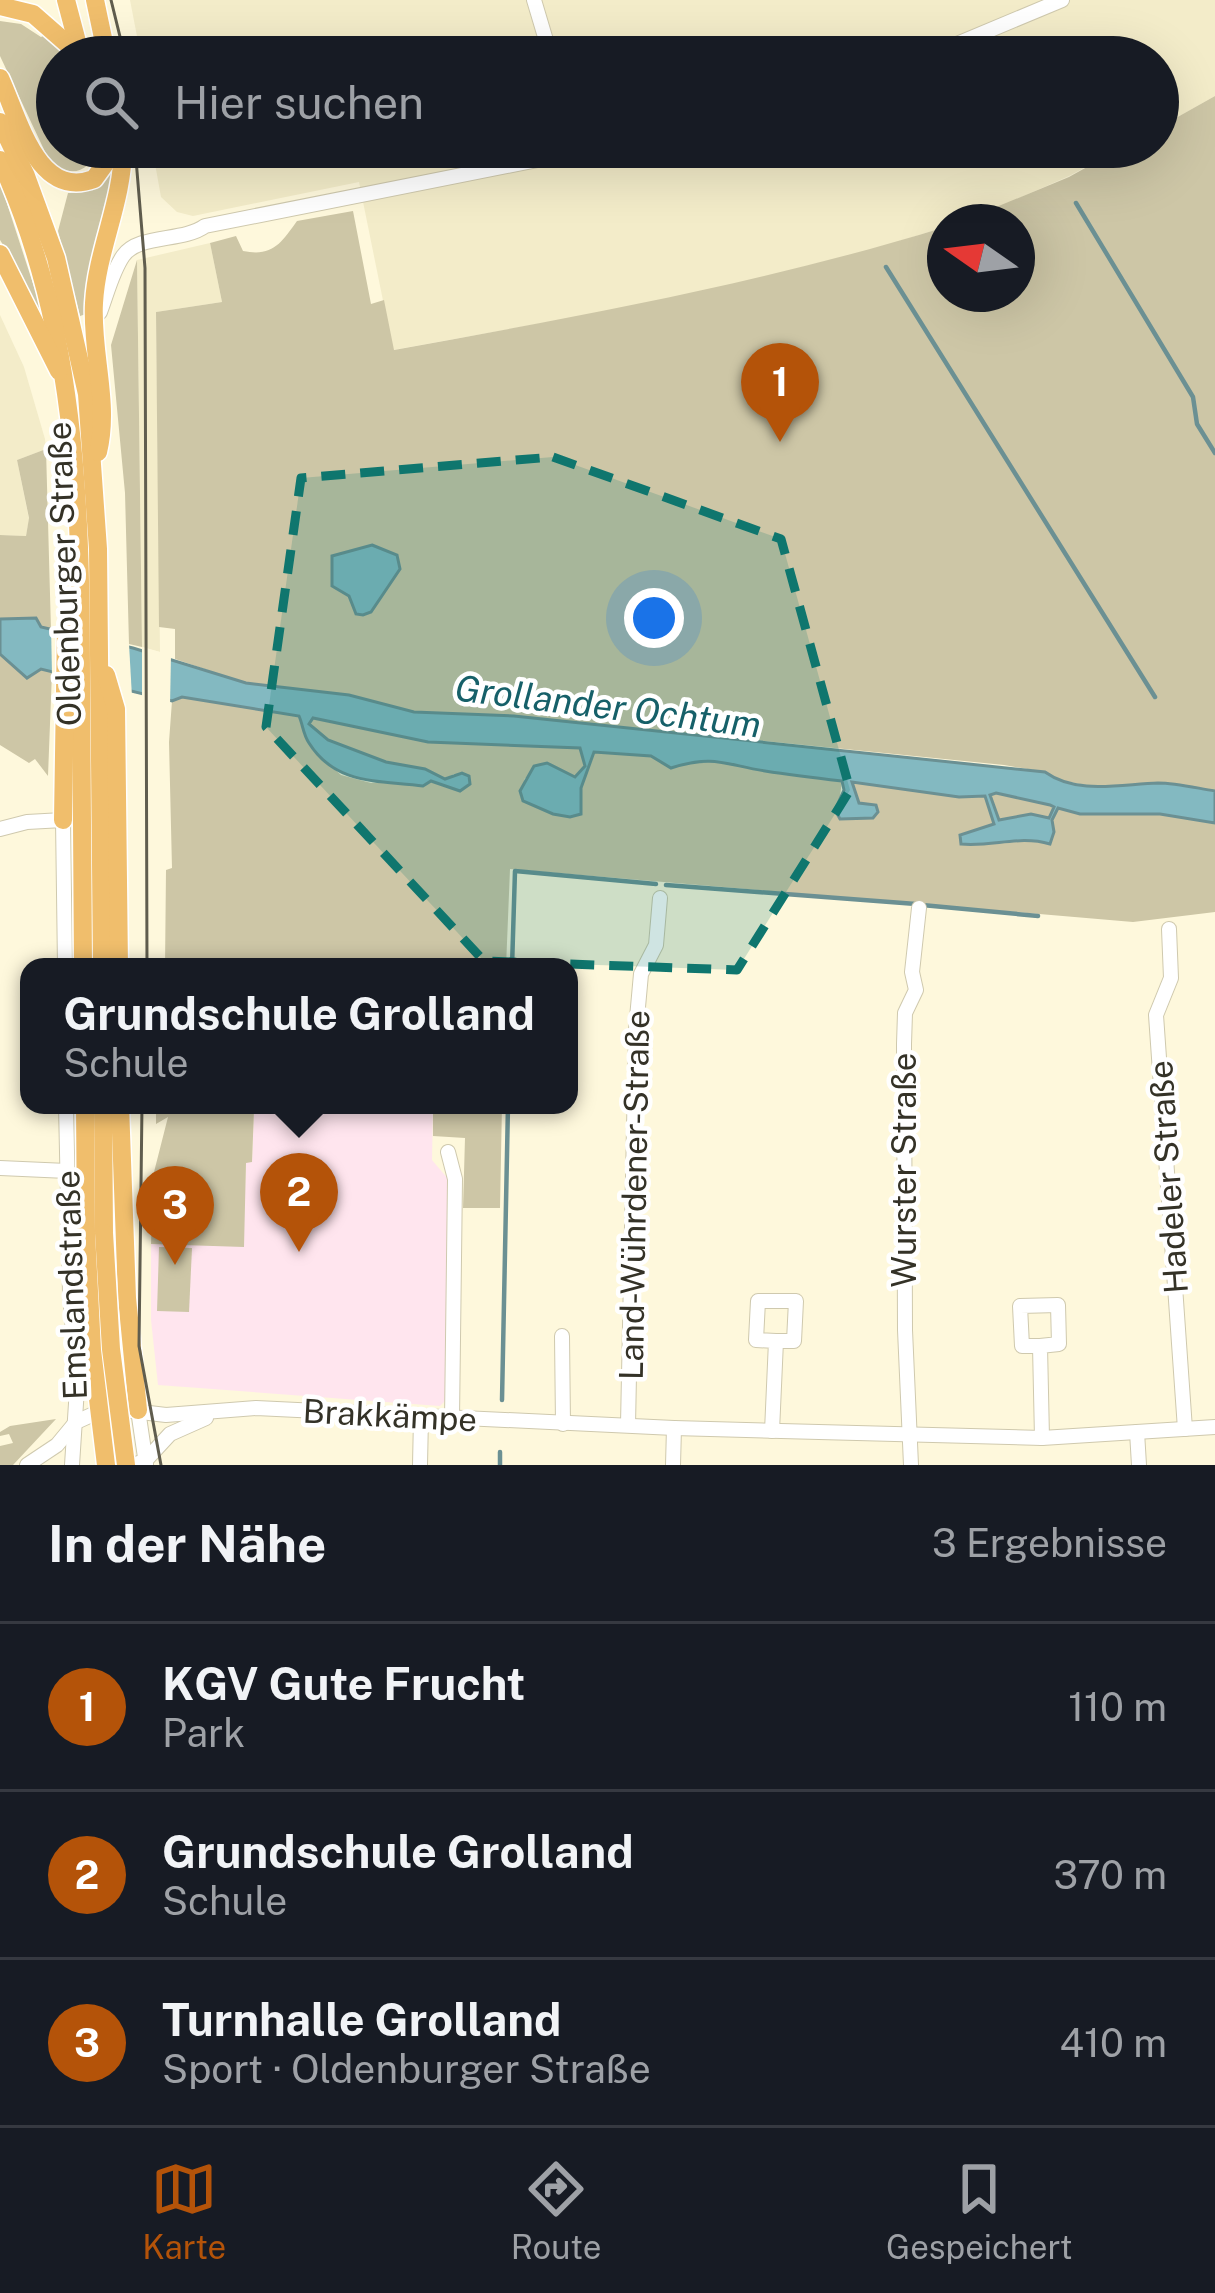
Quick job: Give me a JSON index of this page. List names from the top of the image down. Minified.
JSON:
{"streets":{"highway":["Oldenburger Straße"],"street":["Wurster Straße","Hadeler Straße","Land-Wührdener-Straße","Emslandstraße","Brakkämpe"]},"crossings":[["Wurster Straße","Brakkämpe"],["Hadeler Straße","Brakkämpe"],["Land-Wührdener-Straße","Brakkämpe"],["Emslandstraße","Brakkämpe"]],"water":["Grollander Ochtum"],"north":"left","page":{"search":"Hier suchen","pins":["1","2","3"],"popup":["Grundschule Grolland","Schule"],"heading":["In der Nähe","3 Ergebnisse"],"list":[{"mark":"1","name":"KGV Gute Frucht","note":"Park","value":"110 m"},{"mark":"2","name":"Grundschule Grolland","note":"Schule","value":"370 m"},{"mark":"3","name":"Turnhalle Grolland","note":"Sport · Oldenburger Straße","value":"410 m"}],"nav":["Karte","Route","Gespeichert"]}}
